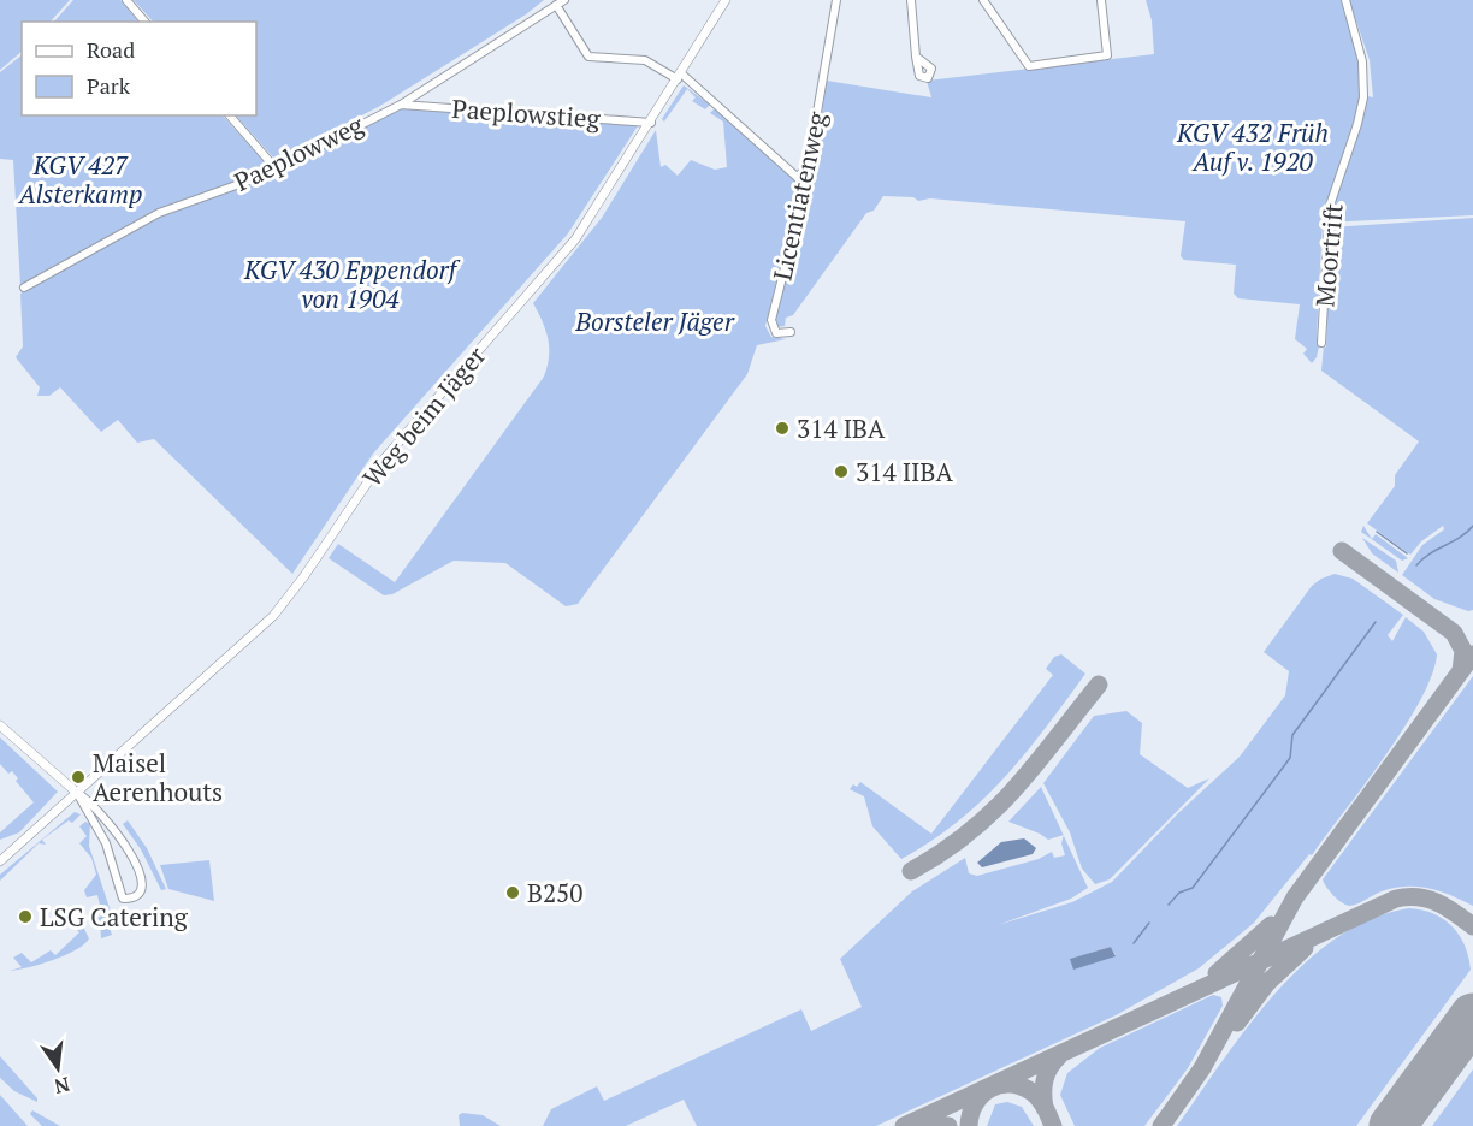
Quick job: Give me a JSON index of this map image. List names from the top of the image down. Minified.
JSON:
{"streets":{"street":["Paeplowstieg","Paeplowweg","Licentiatenweg","Moortrift","Weg beim Jäger"]},"crossings":[["Paeplowstieg","Paeplowweg"],["Paeplowstieg","Weg beim Jäger"]],"parks":["KGV 432 Früh Auf v. 1920","KGV 427 Alsterkamp","KGV 430 Eppendorf von 1904","Borsteler Jäger"],"places":["314 IBA","314 IIBA","Maisel Aerenhouts","B250","LSG Catering"],"legend":["Road","Park"],"north":"bottom"}
